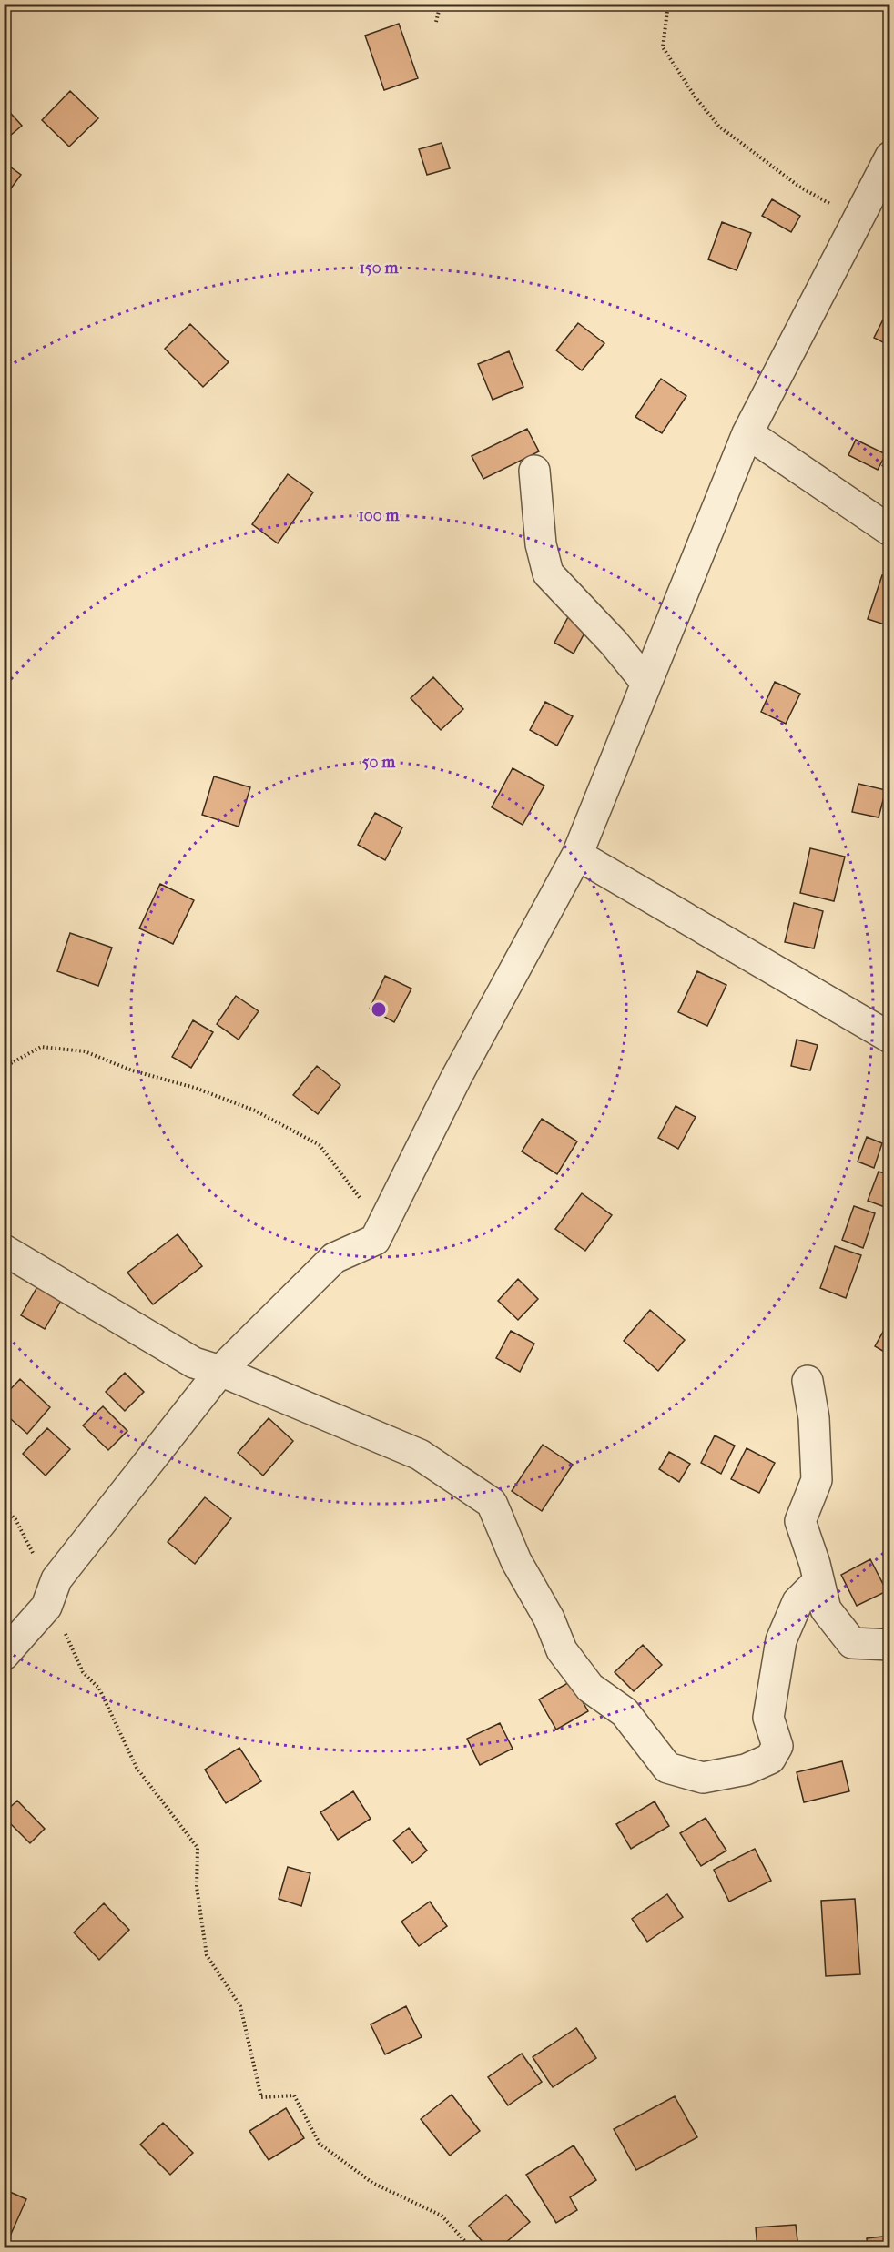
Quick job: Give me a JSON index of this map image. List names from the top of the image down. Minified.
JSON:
{"rings":["150 m","100 m","50 m"]}
